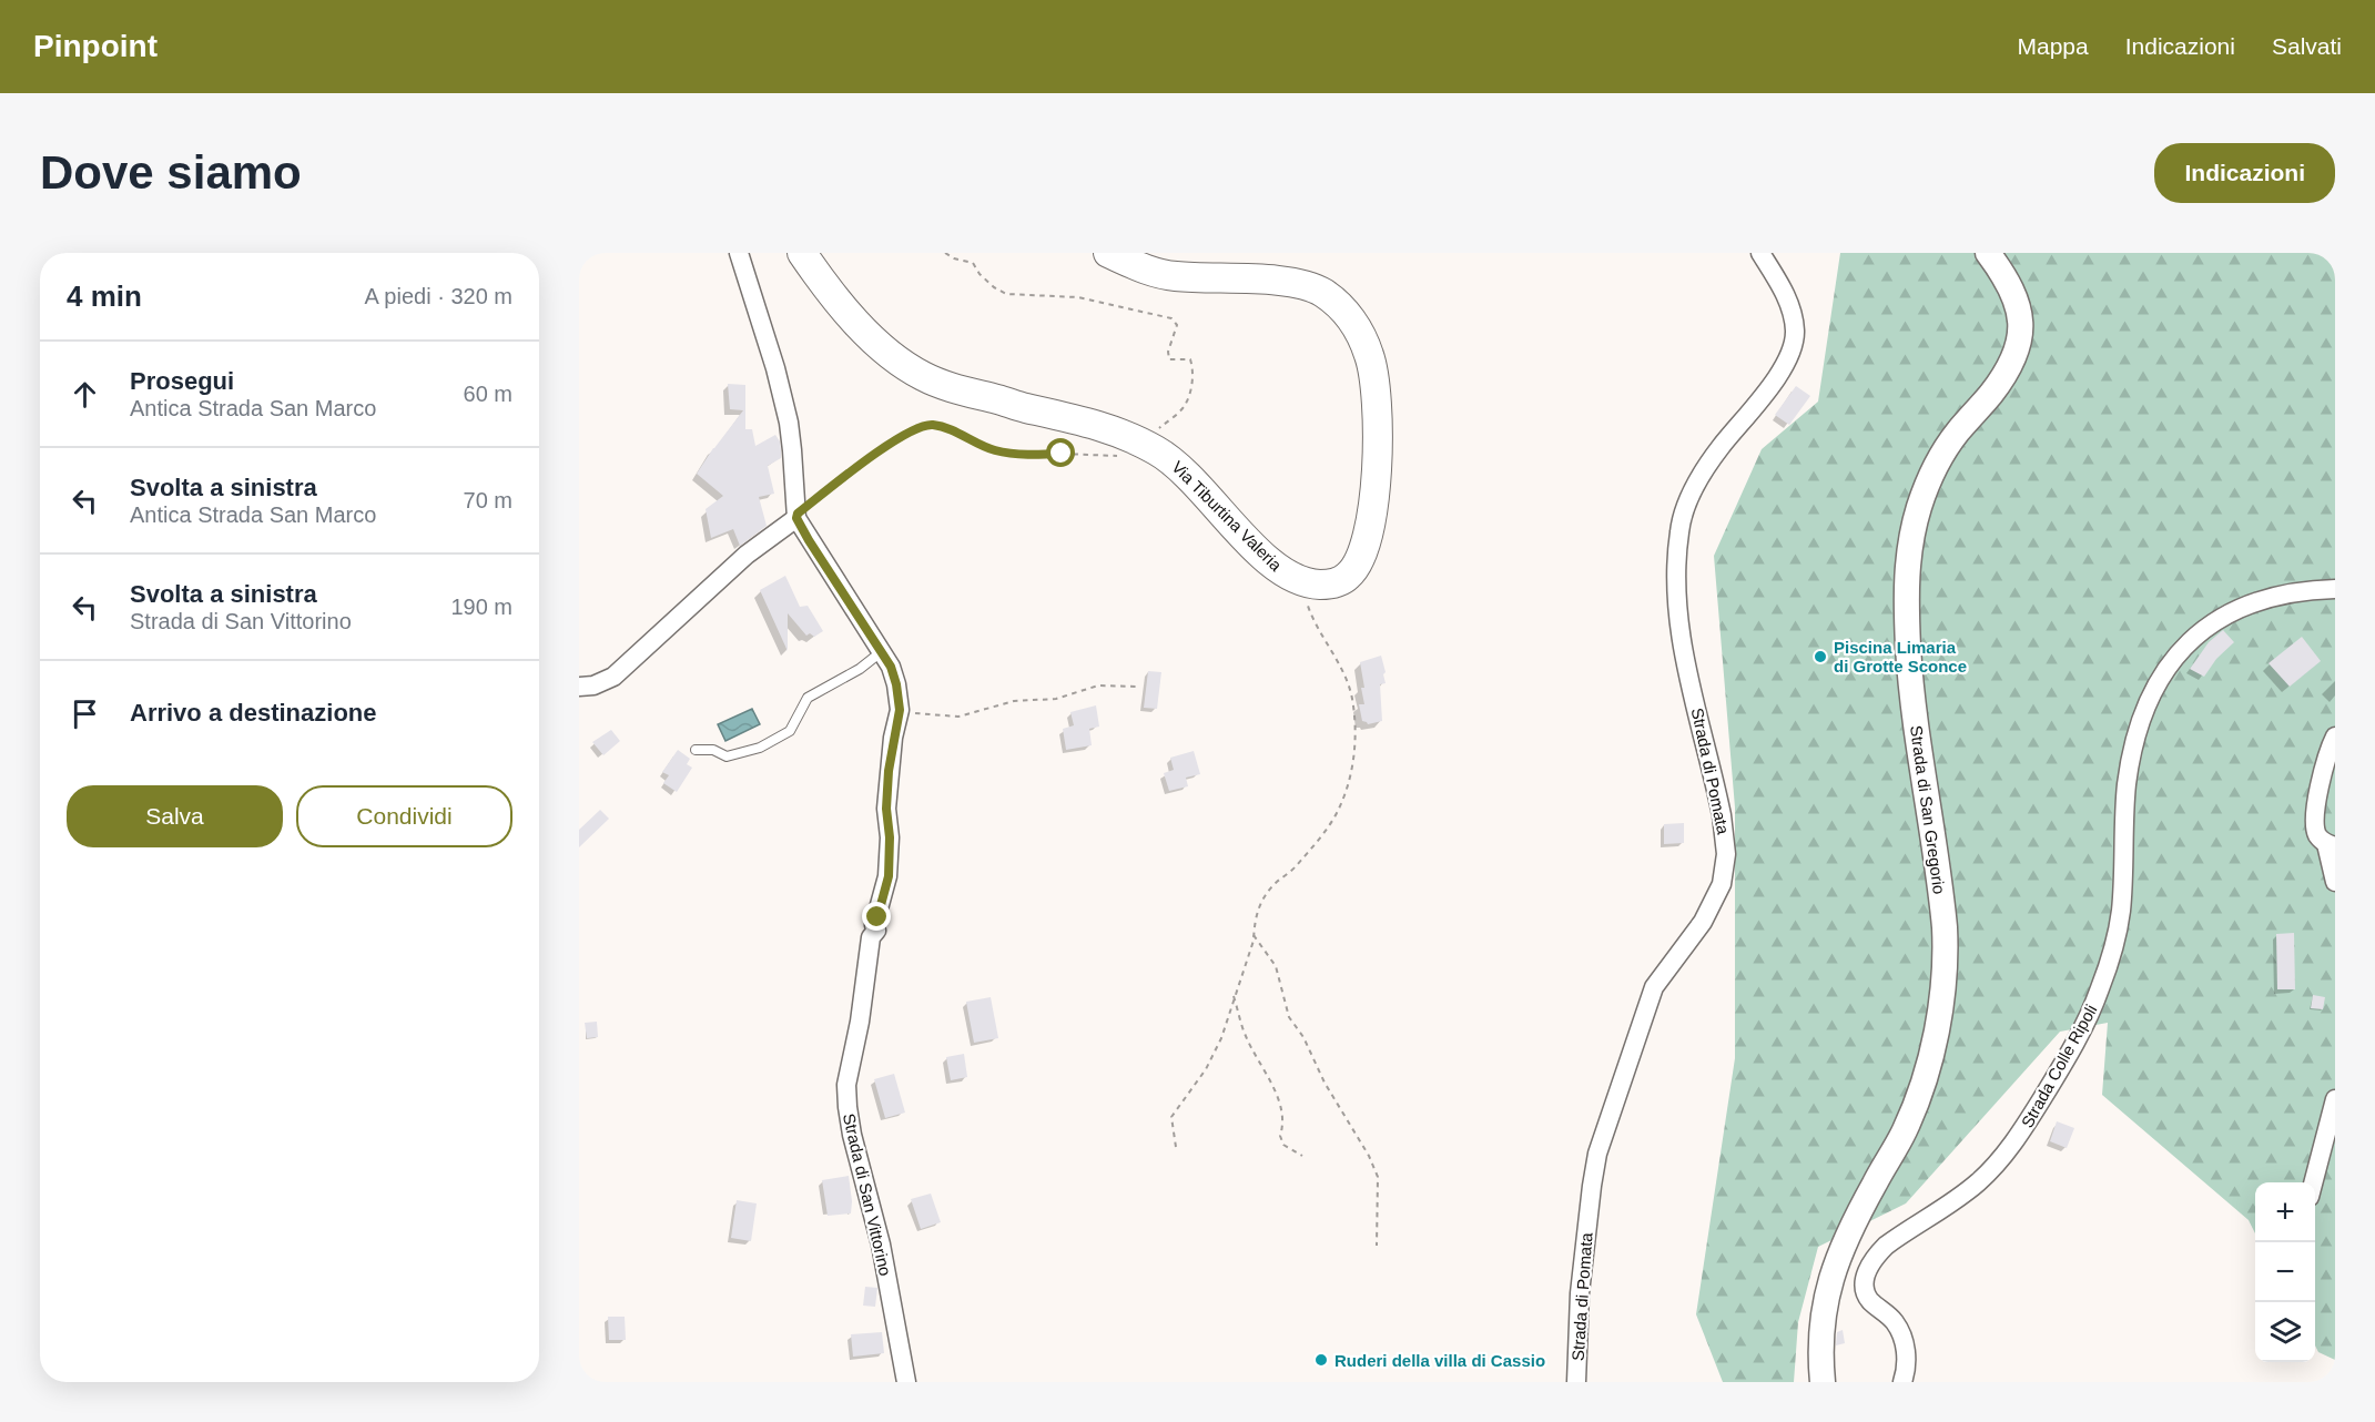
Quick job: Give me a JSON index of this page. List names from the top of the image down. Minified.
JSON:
{"streets":{"main road":["Via Tiburtina Valeria"],"street":["Strada di Pomata","Strada di San Gregorio","Strada Colle Ripoli","Strada di San Vittorino"]},"places":["Piscina Limaria di Grotte Sconce","Ruderi della villa di Cassio"],"page":{"header":"Pinpoint","nav":["Mappa","Indicazioni","Salvati"],"buttons":["Indicazioni",["Salva","Condividi"]],"title":"Dove siamo","heading":["4 min","A piedi · 320 m"],"list":[["Prosegui","Antica Strada San Marco","60 m"],["Svolta a sinistra","Antica Strada San Marco","70 m"],["Svolta a sinistra","Strada di San Vittorino","190 m"],"Arrivo a destinazione"],"map_buttons":["+","−"]}}
